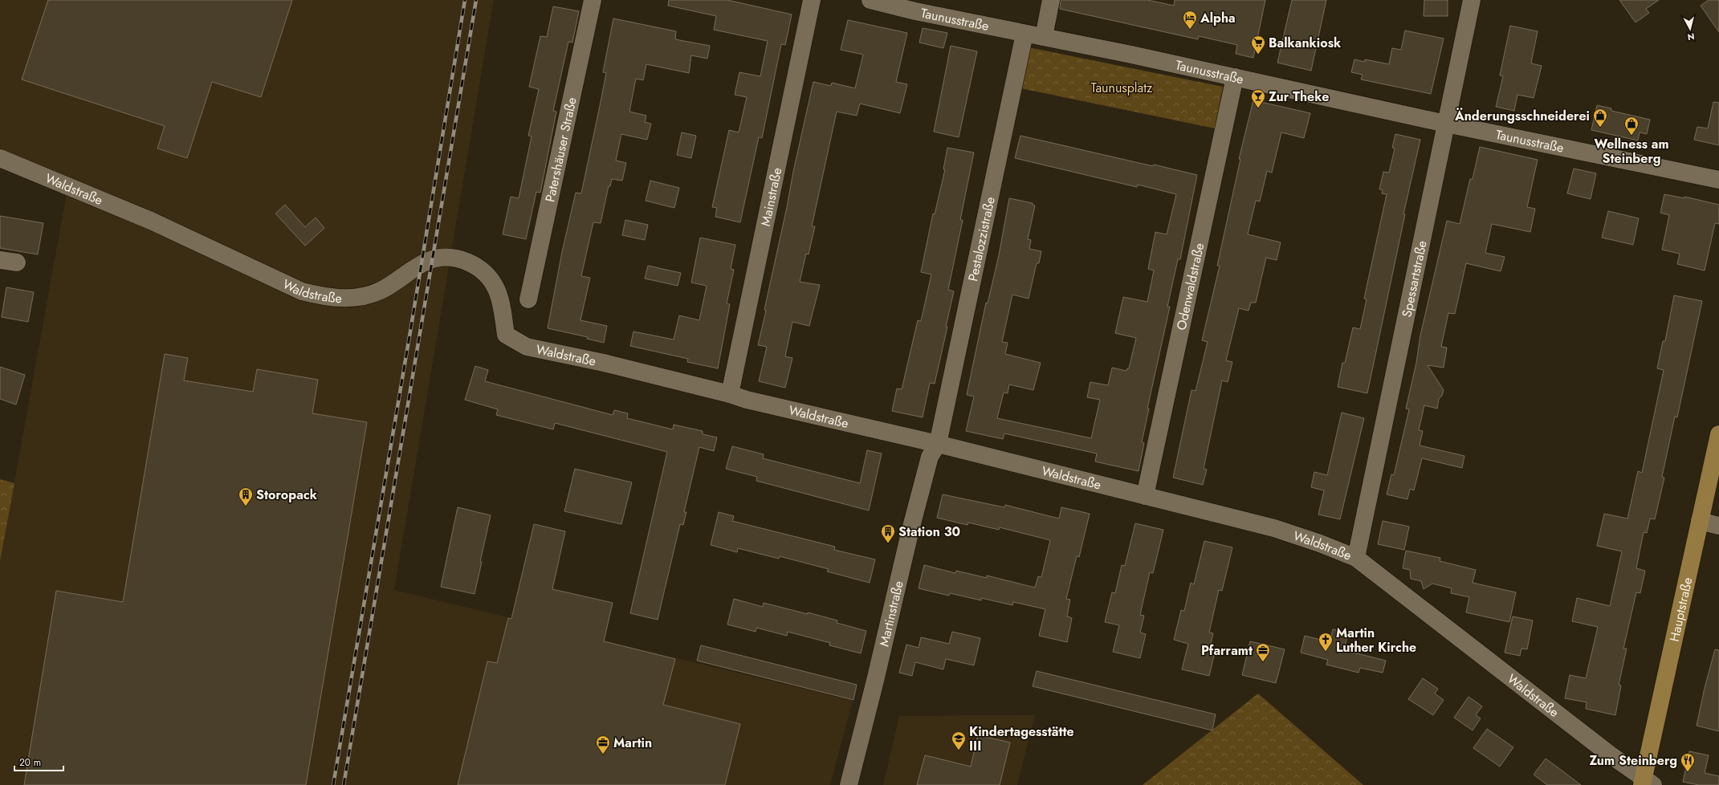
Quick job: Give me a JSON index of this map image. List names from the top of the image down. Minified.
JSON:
{"streets":{"main road":["Hauptstraße"],"street":["Taunusstraße","Patershäuser Straße","Waldstraße","Mainstraße","Pestalozzistraße","Spessartstraße","Odenwaldstraße","Martinstraße"]},"crossings":[["Taunusstraße","Pestalozzistraße"],["Taunusstraße","Spessartstraße"],["Taunusstraße","Odenwaldstraße"],["Waldstraße","Mainstraße"],["Waldstraße","Pestalozzistraße"],["Waldstraße","Spessartstraße"],["Waldstraße","Odenwaldstraße"],["Waldstraße","Hauptstraße"],["Waldstraße","Martinstraße"],["Pestalozzistraße","Martinstraße"]],"parks":["Taunusplatz"],"places":{"hotel":["Alpha"],"supermarket":["Balkankiosk"],"bar":["Zur Theke"],"shop":["Änderungsschneiderei","Wellness am Steinberg"],"building":["Storopack","Station 30"],"church":["Martin Luther Kirche"],"office":["Pfarramt","Martin"],"school or university":["Kindertagesstätte III"],"restaurant":["Zum Steinberg"]},"scale_bar":"20 m","north":"bottom"}
